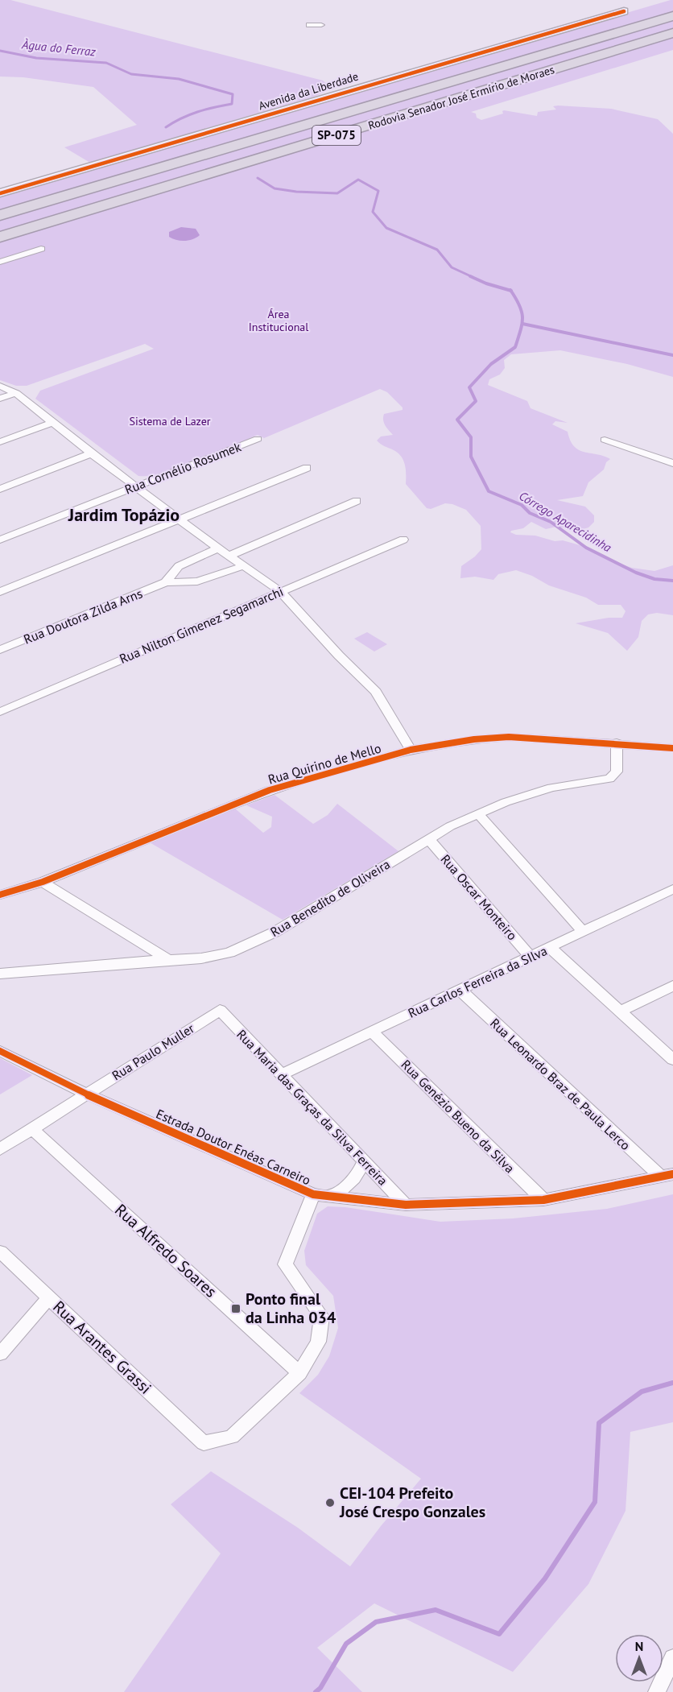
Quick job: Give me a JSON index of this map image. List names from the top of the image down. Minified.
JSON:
{"streets":{"highway":["Rodovia Senador José Ermírio de Moraes","SP-075"],"street":["Avenida da Liberdade","Rua Cornélio Rosumek","Rua Doutora Zilda Arns","Rua Nilton Gimenez Segamarchi","Rua Quirino de Mello","Rua Oscar Monteiro","Rua Benedito de Oliveira","Rua Carlos Ferreira da SIlva","Rua Paulo Muller","Rua Leonardo Braz de Paula Lerco","Rua Maria das Graças da Silva Ferreira","Rua Genézio Bueno da Silva","Estrada Doutor Enéas Carneiro","Rua Alfredo Soares","Rua Arantes Grassi"]},"crossings":[["Rua Quirino de Mello","Rua Benedito de Oliveira"],["Rua Oscar Monteiro","Rua Benedito de Oliveira"],["Rua Oscar Monteiro","Rua Carlos Ferreira da SIlva"],["Rua Carlos Ferreira da SIlva","Rua Leonardo Braz de Paula Lerco"],["Rua Carlos Ferreira da SIlva","Rua Maria das Graças da Silva Ferreira"],["Rua Carlos Ferreira da SIlva","Rua Genézio Bueno da Silva"],["Rua Paulo Muller","Rua Maria das Graças da Silva Ferreira"],["Rua Paulo Muller","Estrada Doutor Enéas Carneiro"],["Rua Paulo Muller","Rua Alfredo Soares"],["Rua Leonardo Braz de Paula Lerco","Estrada Doutor Enéas Carneiro"],["Rua Maria das Graças da Silva Ferreira","Estrada Doutor Enéas Carneiro"],["Rua Genézio Bueno da Silva","Estrada Doutor Enéas Carneiro"],["Rua Alfredo Soares","Rua Arantes Grassi"]],"districts":["Jardim Topázio"],"water":["Àgua do Ferraz","Córrego Aparecidinha"],"parks":["Área Institucional","Sistema de Lazer"],"places":{"transit":["Ponto final da Linha 034"],"other":["CEI-104 Prefeito José Crespo Gonzales"]},"north":"top"}
